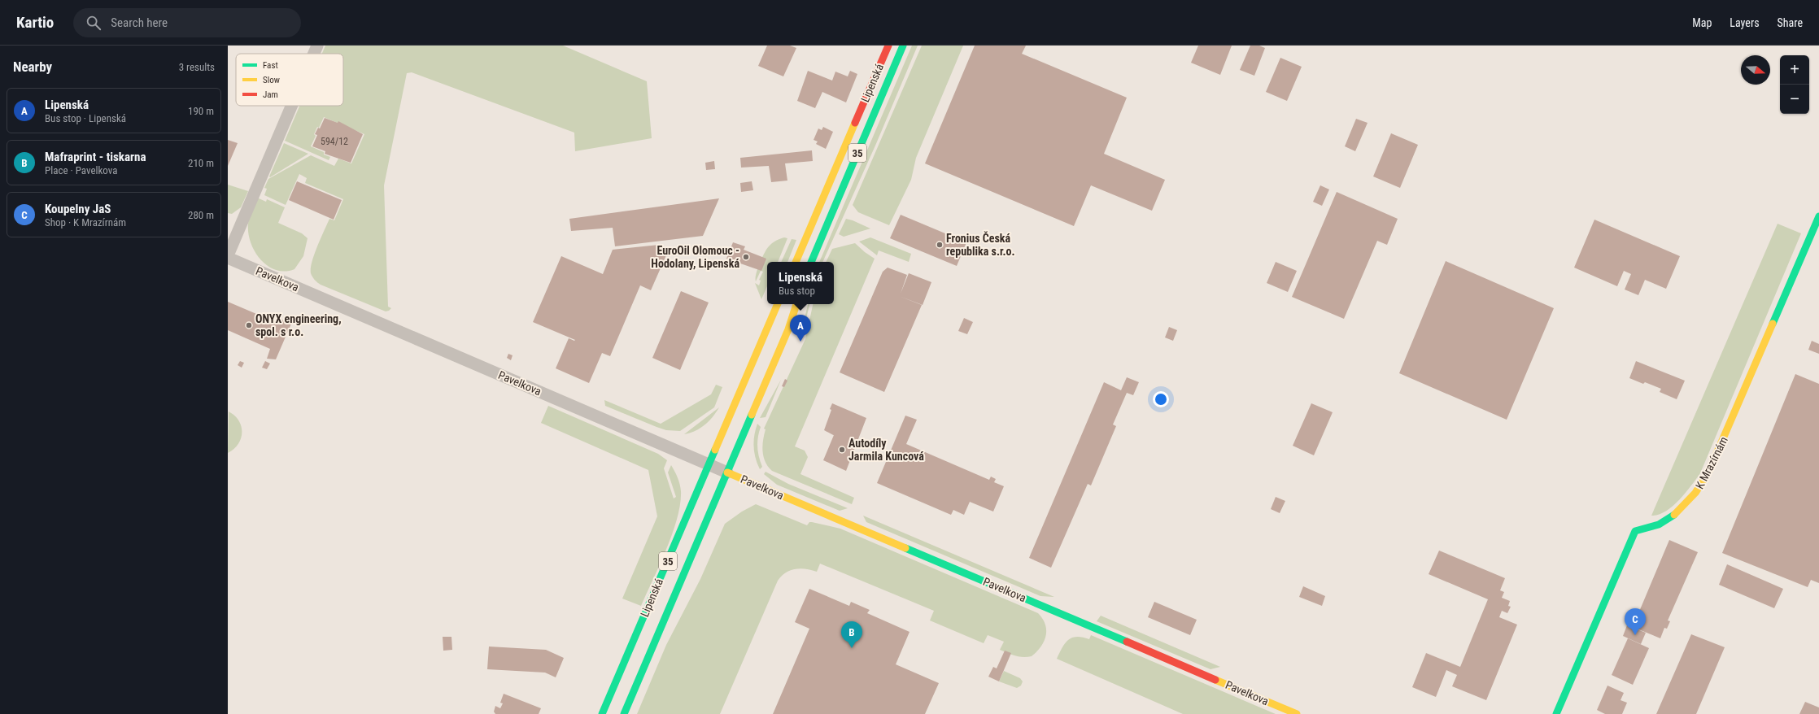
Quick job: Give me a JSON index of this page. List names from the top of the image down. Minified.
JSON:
{"streets":{"main road":["Lipenská","35","Pavelkova","K Mrazírnám"]},"crossings":[["Lipenská","Pavelkova"]],"places":["Fronius Česká republika s.r.o.","EuroOil Olomouc - Hodolany, Lipenská","ONYX engineering, spol. s r.o.","Autodíly Jarmila Kuncová"],"house_numbers":["594/12"],"legend":["Fast","Slow","Jam"],"north":"right","page":{"header":"Kartio","search":"Search here","nav":["Map","Layers","Share"],"heading":["Nearby","3 results"],"map_buttons":["+","−"],"list":[{"mark":"A","name":"Lipenská","note":"Bus stop · Lipenská","value":"190 m"},{"mark":"B","name":"Mafraprint - tiskarna","note":"Place · Pavelkova","value":"210 m"},{"mark":"C","name":"Koupelny JaS","note":"Shop · K Mrazírnám","value":"280 m"}],"popup":["Lipenská","Bus stop"],"pins":["A","C","B"]}}
